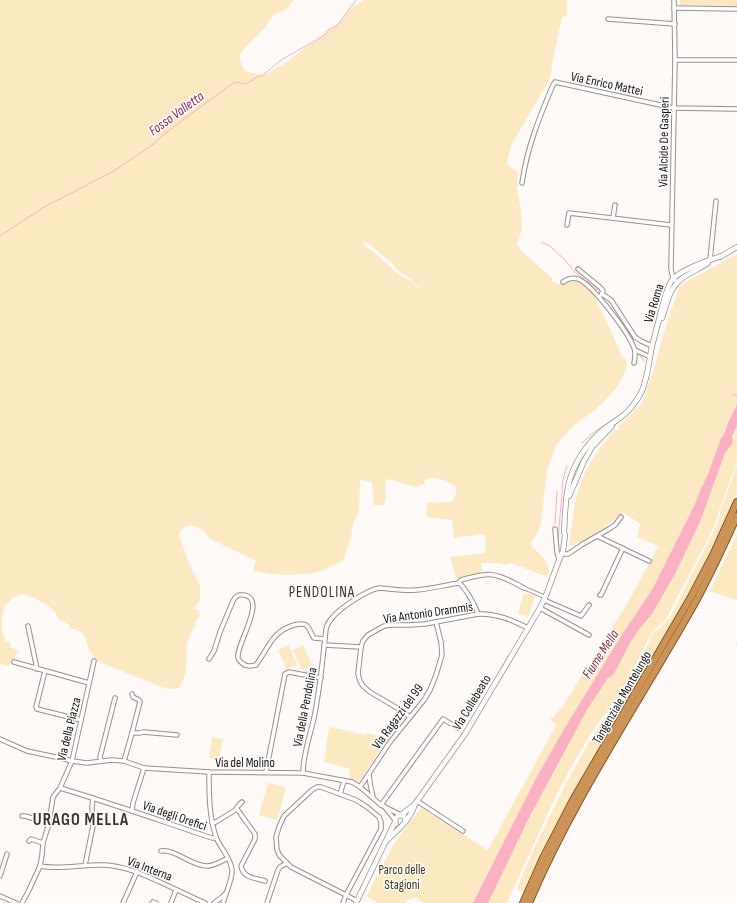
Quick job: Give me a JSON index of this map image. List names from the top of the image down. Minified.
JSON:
{"streets":{"highway":["Tangenziale Montelungo"],"street":["Via Enrico Mattei","Via Alcide De Gasperi","Via Roma","Via Antonio Drammis","Via Collebeato","Via della Pendolina","Via Ragazzi del 99","Via della Piazza","Via del Molino","Via degli Orefici","Via Interna"]},"crossings":[["Via Enrico Mattei","Via Alcide De Gasperi"],["Via Alcide De Gasperi","Via Roma"],["Via Roma","Via Collebeato"],["Via Antonio Drammis","Via Collebeato"],["Via Antonio Drammis","Via Ragazzi del 99"],["Via Collebeato","Via del Molino"],["Via della Pendolina","Via del Molino"],["Via Ragazzi del 99","Via del Molino"],["Via della Piazza","Via del Molino"],["Via della Piazza","Via degli Orefici"],["Via della Piazza","Via Interna"]],"districts":["PENDOLINA","URAGO MELLA"],"water":["Fosso Valletta","Fiume Mella"],"parks":["Parco delle Stagioni"]}
